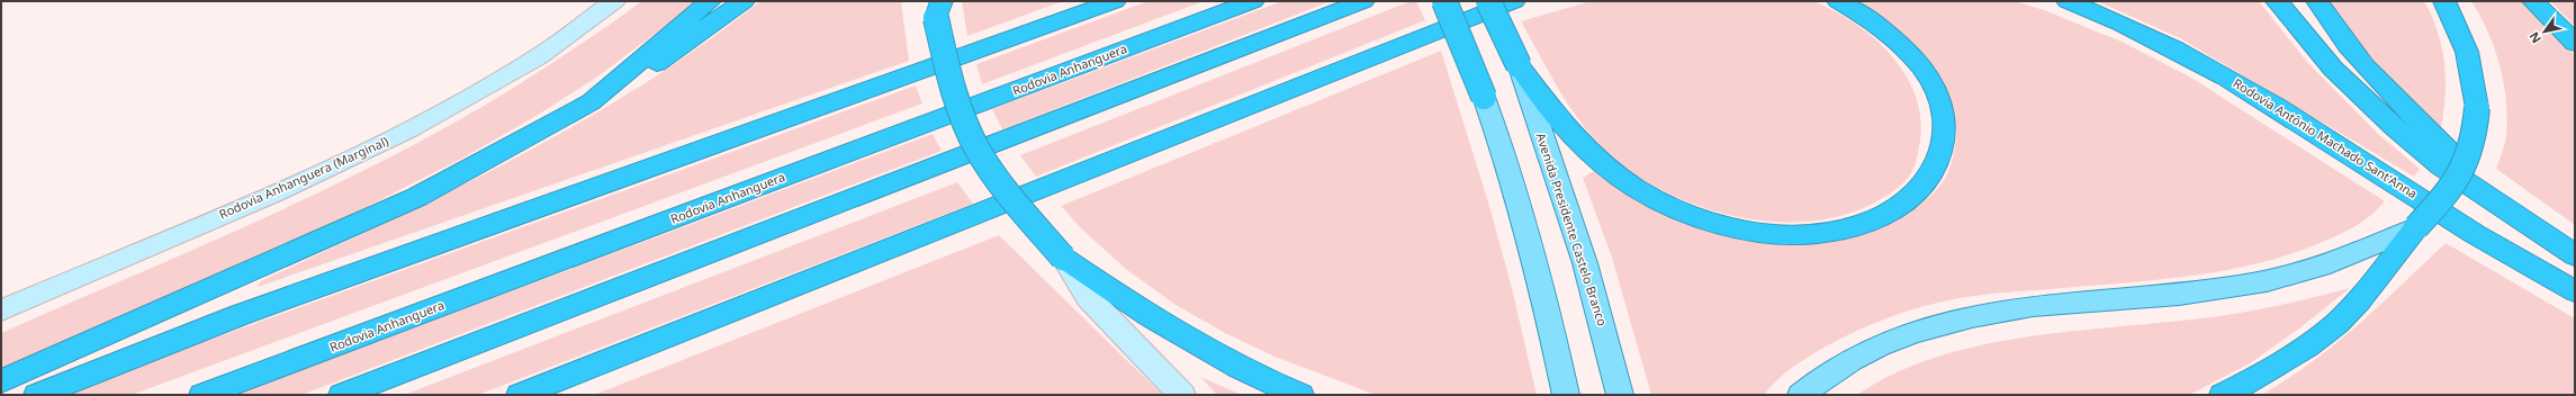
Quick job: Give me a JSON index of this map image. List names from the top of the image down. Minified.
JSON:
{"streets":{"highway":["Rodovia Anhanguera","Rodovia Antônio Machado Sant'Anna"],"main road":["Avenida Presidente Castelo Branco"],"street":["Rodovia Anhanguera (Marginal)"]},"north":"bottom left"}
